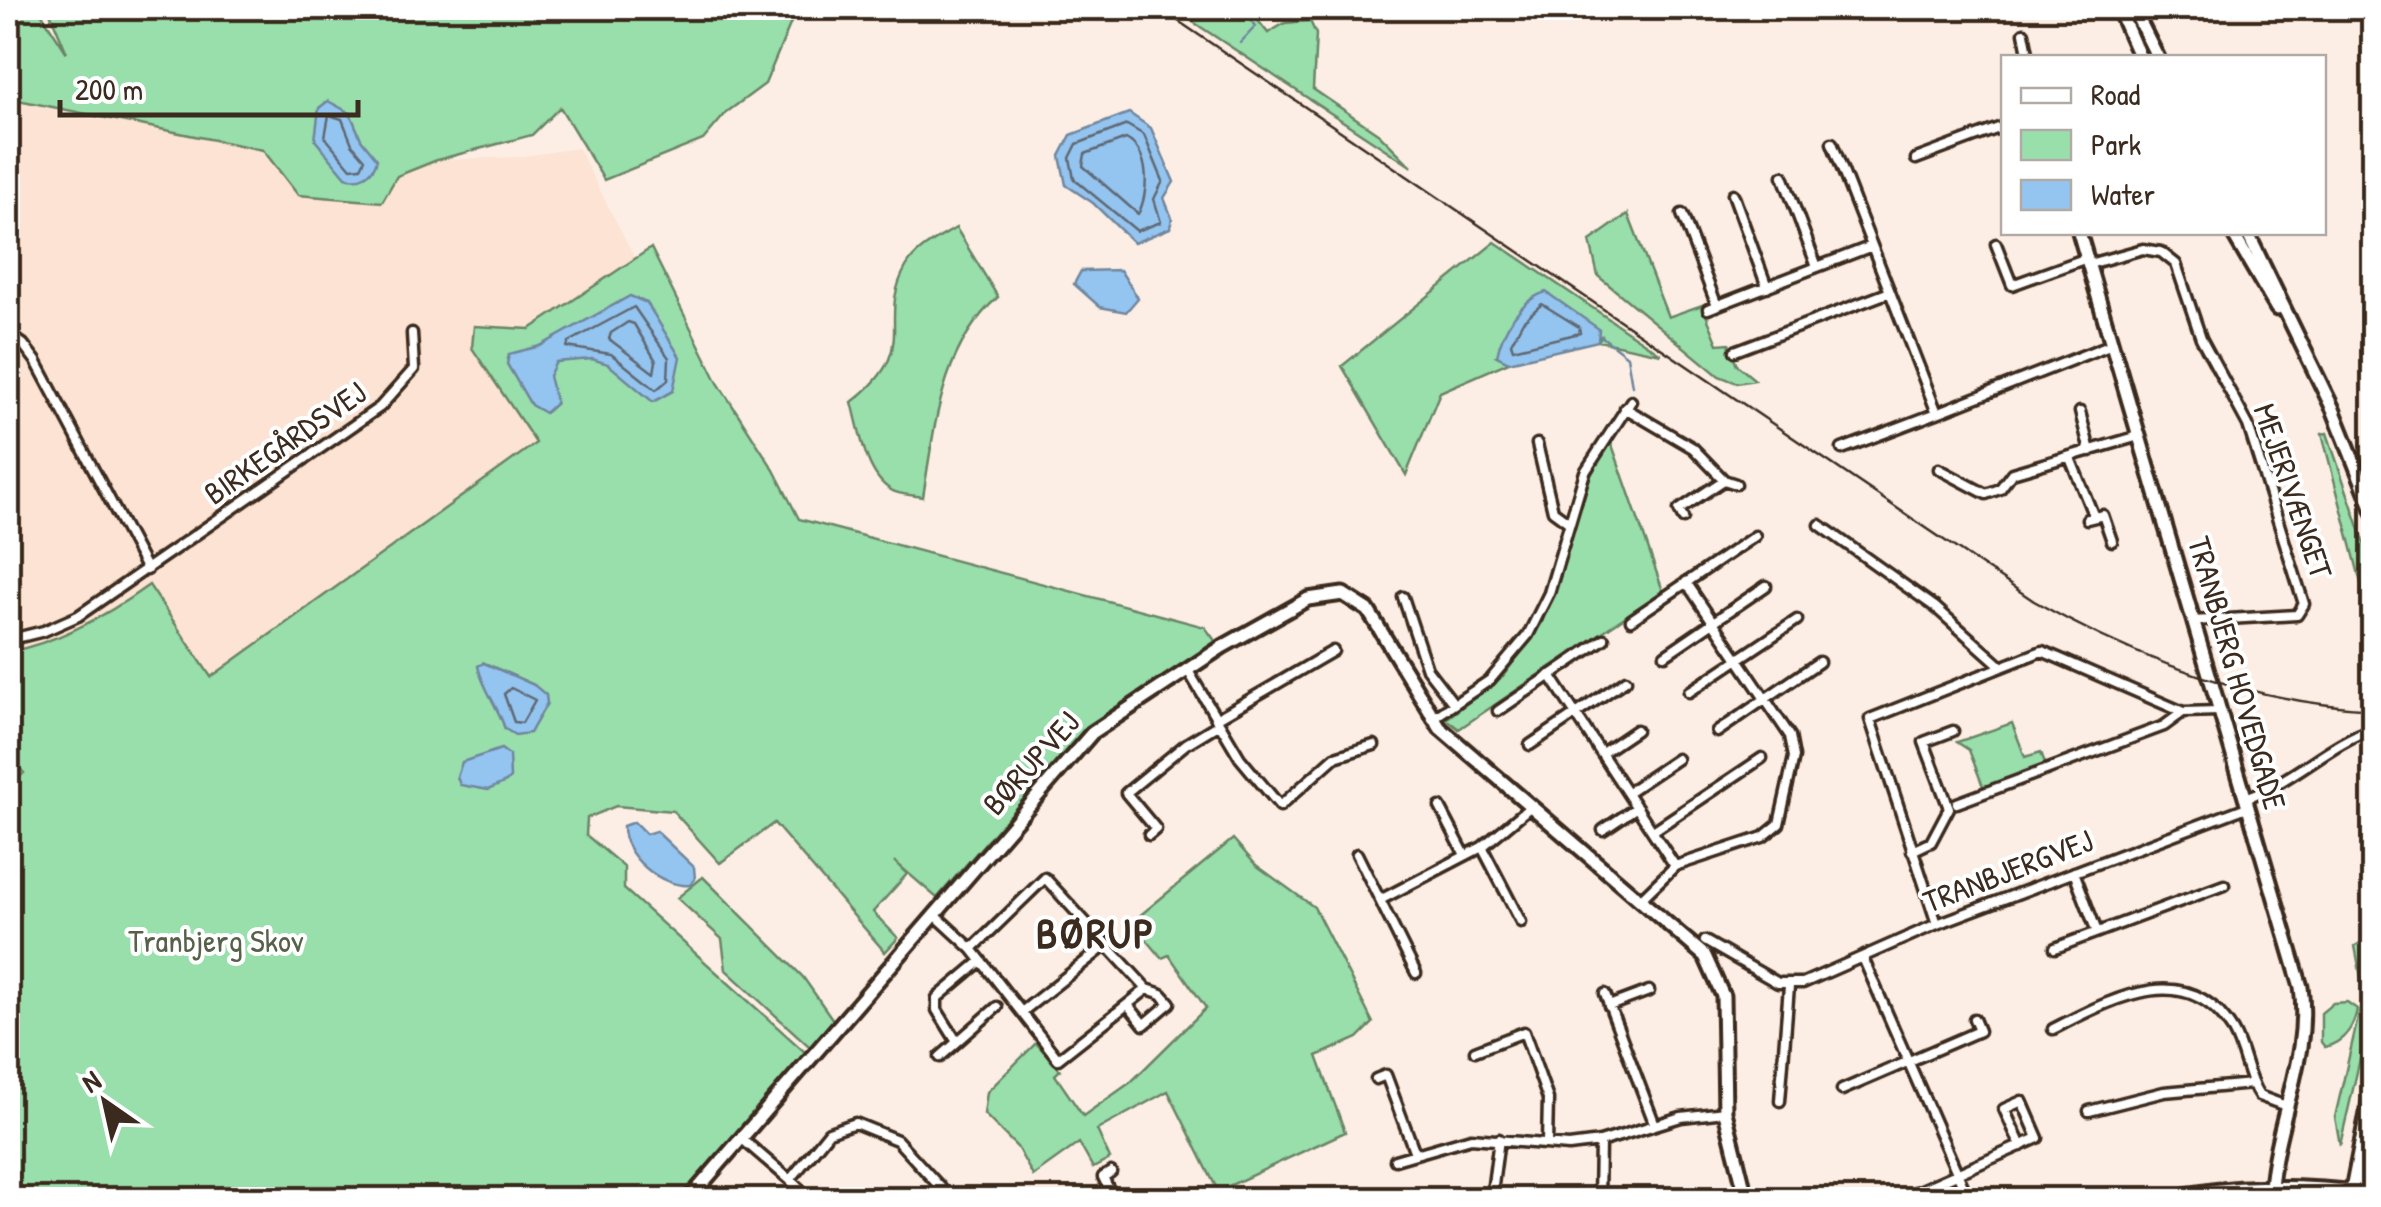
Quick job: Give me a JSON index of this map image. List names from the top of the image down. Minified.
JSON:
{"streets":{"street":["BIRKEGÅRDSVEJ","MEJERIVÆNGET","TRANBJERG HOVEDGADE","BØRUPVEJ","TRANBJERGVEJ"]},"crossings":[["MEJERIVÆNGET","TRANBJERG HOVEDGADE"],["TRANBJERG HOVEDGADE","TRANBJERGVEJ"]],"districts":["BØRUP"],"parks":["Tranbjerg Skov"],"legend":["Road","Park","Water"],"scale_bar":"200 m","north":"top left"}
